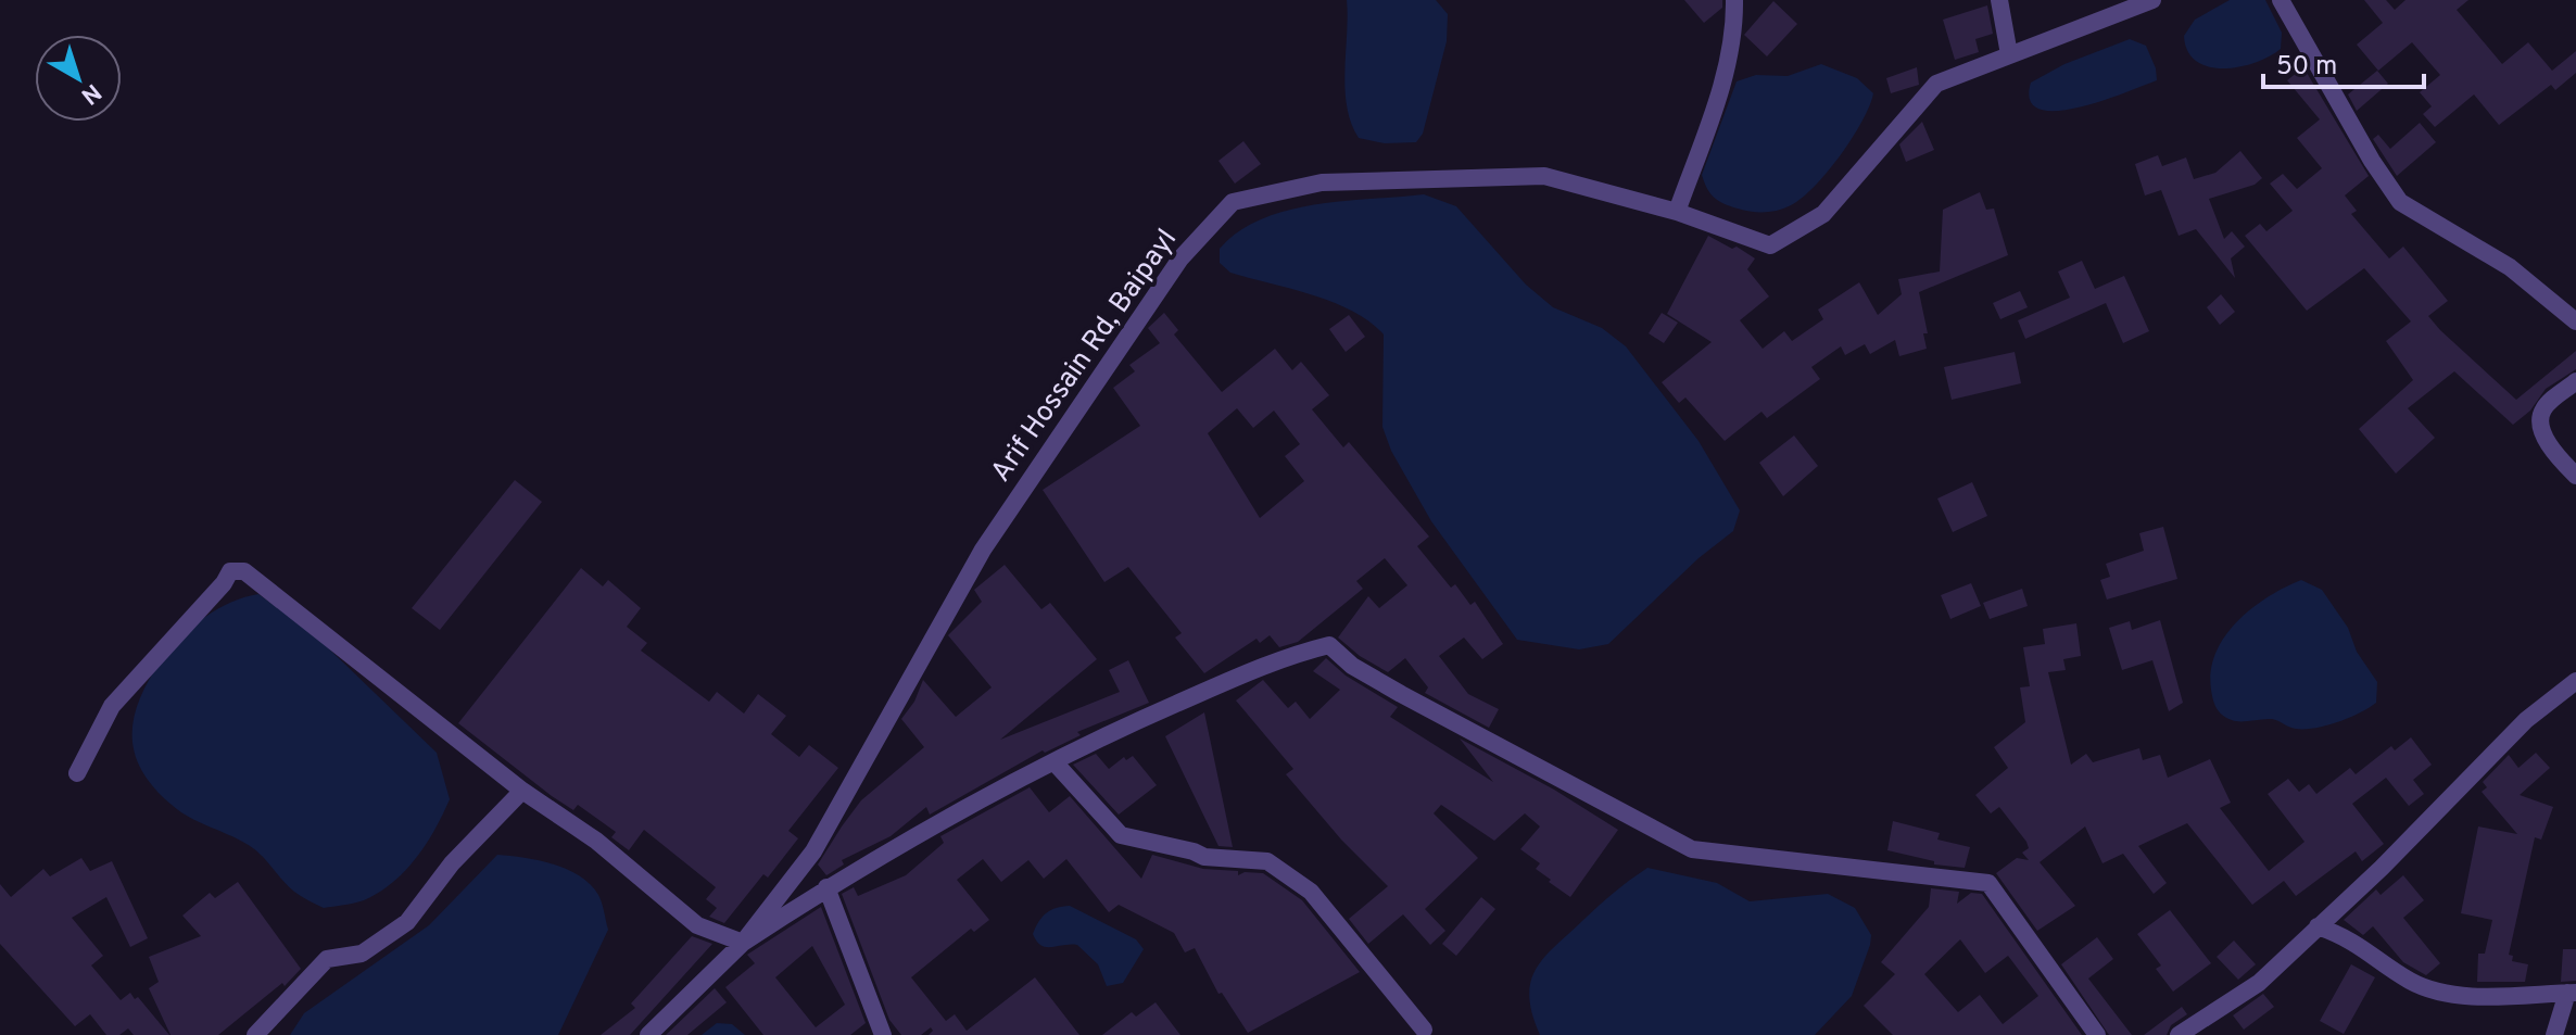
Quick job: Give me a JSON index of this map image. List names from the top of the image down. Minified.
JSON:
{"streets":{"street":["Arif Hossain Rd, Baipayl"]},"scale_bar":"50 m","north":"bottom right"}
